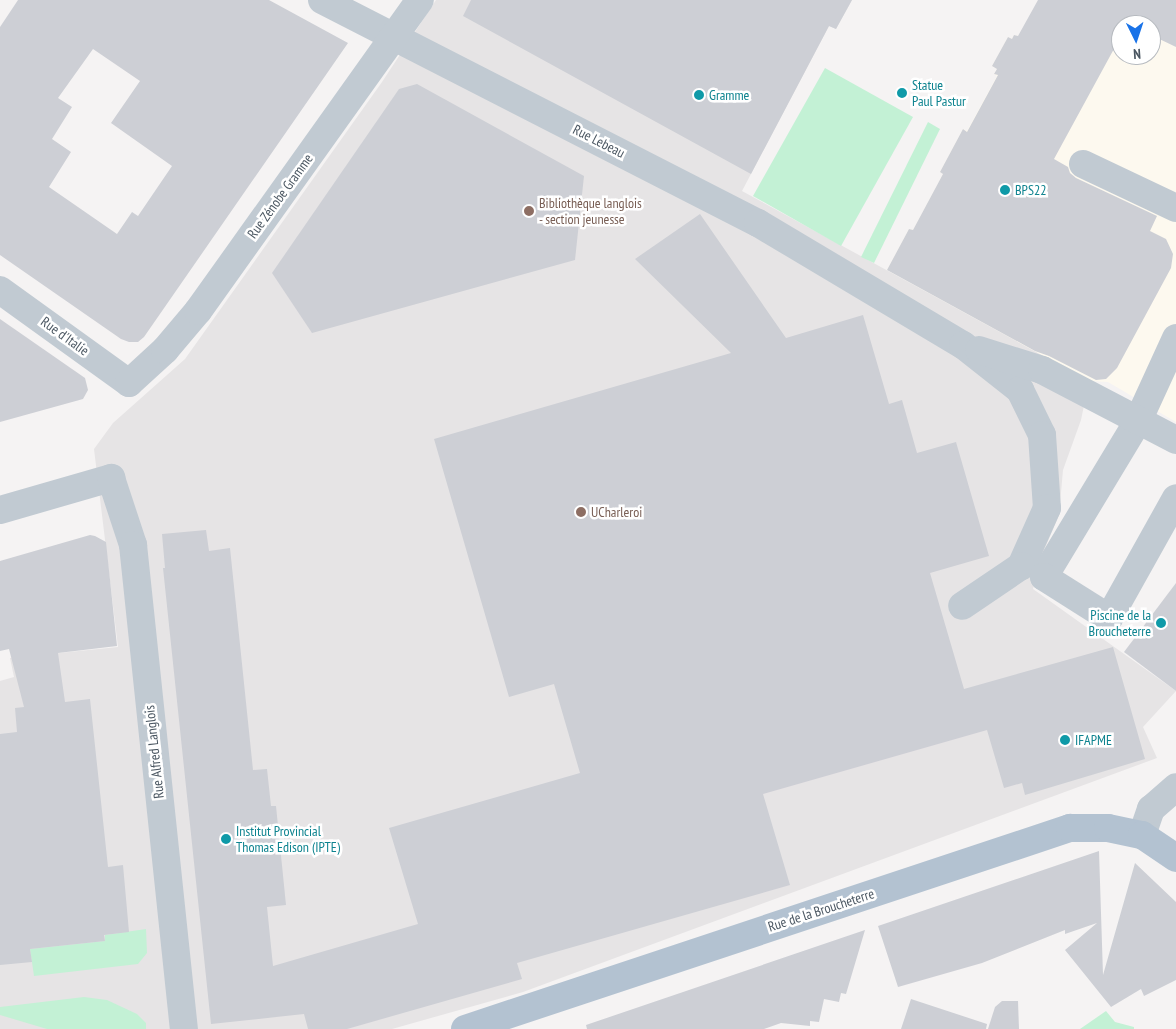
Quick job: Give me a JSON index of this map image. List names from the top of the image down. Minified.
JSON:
{"streets":{"main road":["Rue de la Broucheterre"],"street":["Rue Lebeau","Rue Zénobe Gramme","Rue d'Italie","Rue Alfred Langlois"]},"crossings":[["Rue Lebeau","Rue Zénobe Gramme"],["Rue Zénobe Gramme","Rue d'Italie"]],"places":["Statue Paul Pastur","Gramme","BPS22","Bibliothèque langlois - section jeunesse","UCharleroi","Piscine de la Broucheterre","IFAPME","Institut Provincial Thomas Edison (IPTE)"],"north":"bottom"}
